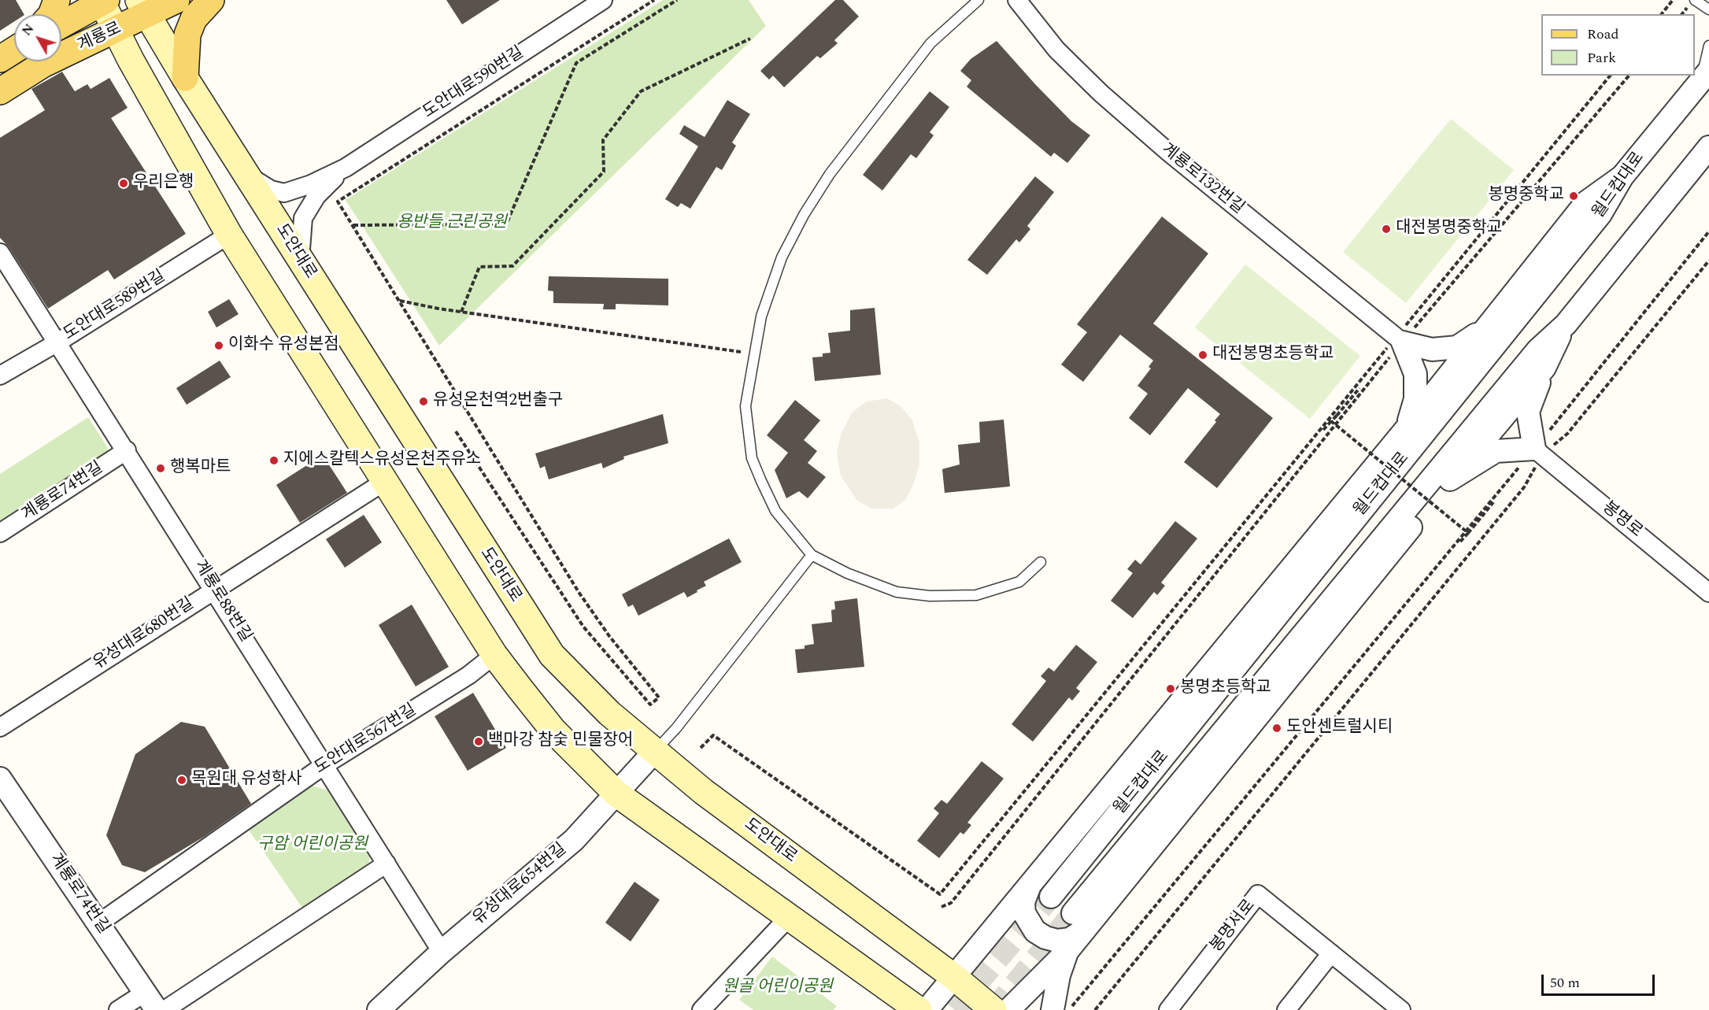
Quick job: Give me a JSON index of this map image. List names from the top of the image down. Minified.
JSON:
{"streets":{"main road":["계룡로","도안대로"],"street":["도안대로590번길","계룡로132번길","월드컵대로","도안대로589번길","계룡로74번길","봉명로","계룡로88번길","유성대로680번길","도안대로567번길","유성대로654번길","봉명서로"]},"crossings":[["계룡로","도안대로"],["도안대로","유성대로654번길"],["도안대로589번길","계룡로88번길"],["계룡로74번길","계룡로88번길"],["계룡로74번길","도안대로567번길"],["계룡로88번길","유성대로680번길"],["계룡로88번길","도안대로567번길"],["계룡로88번길","유성대로654번길"]],"parks":["용반들 근린공원","구암 어린이공원","원골 어린이공원"],"places":["우리은행","봉명중학교","대전봉명중학교","이화수 유성본점","대전봉명초등학교","유성온천역2번출구","지에스칼텍스유성온천주유소","행복마트","봉명초등학교","도안센트럴시티","백마강 참숯 민물장어","목원대 유성학사"],"legend":["Road","Park"],"scale_bar":"50 m","north":"top left"}
